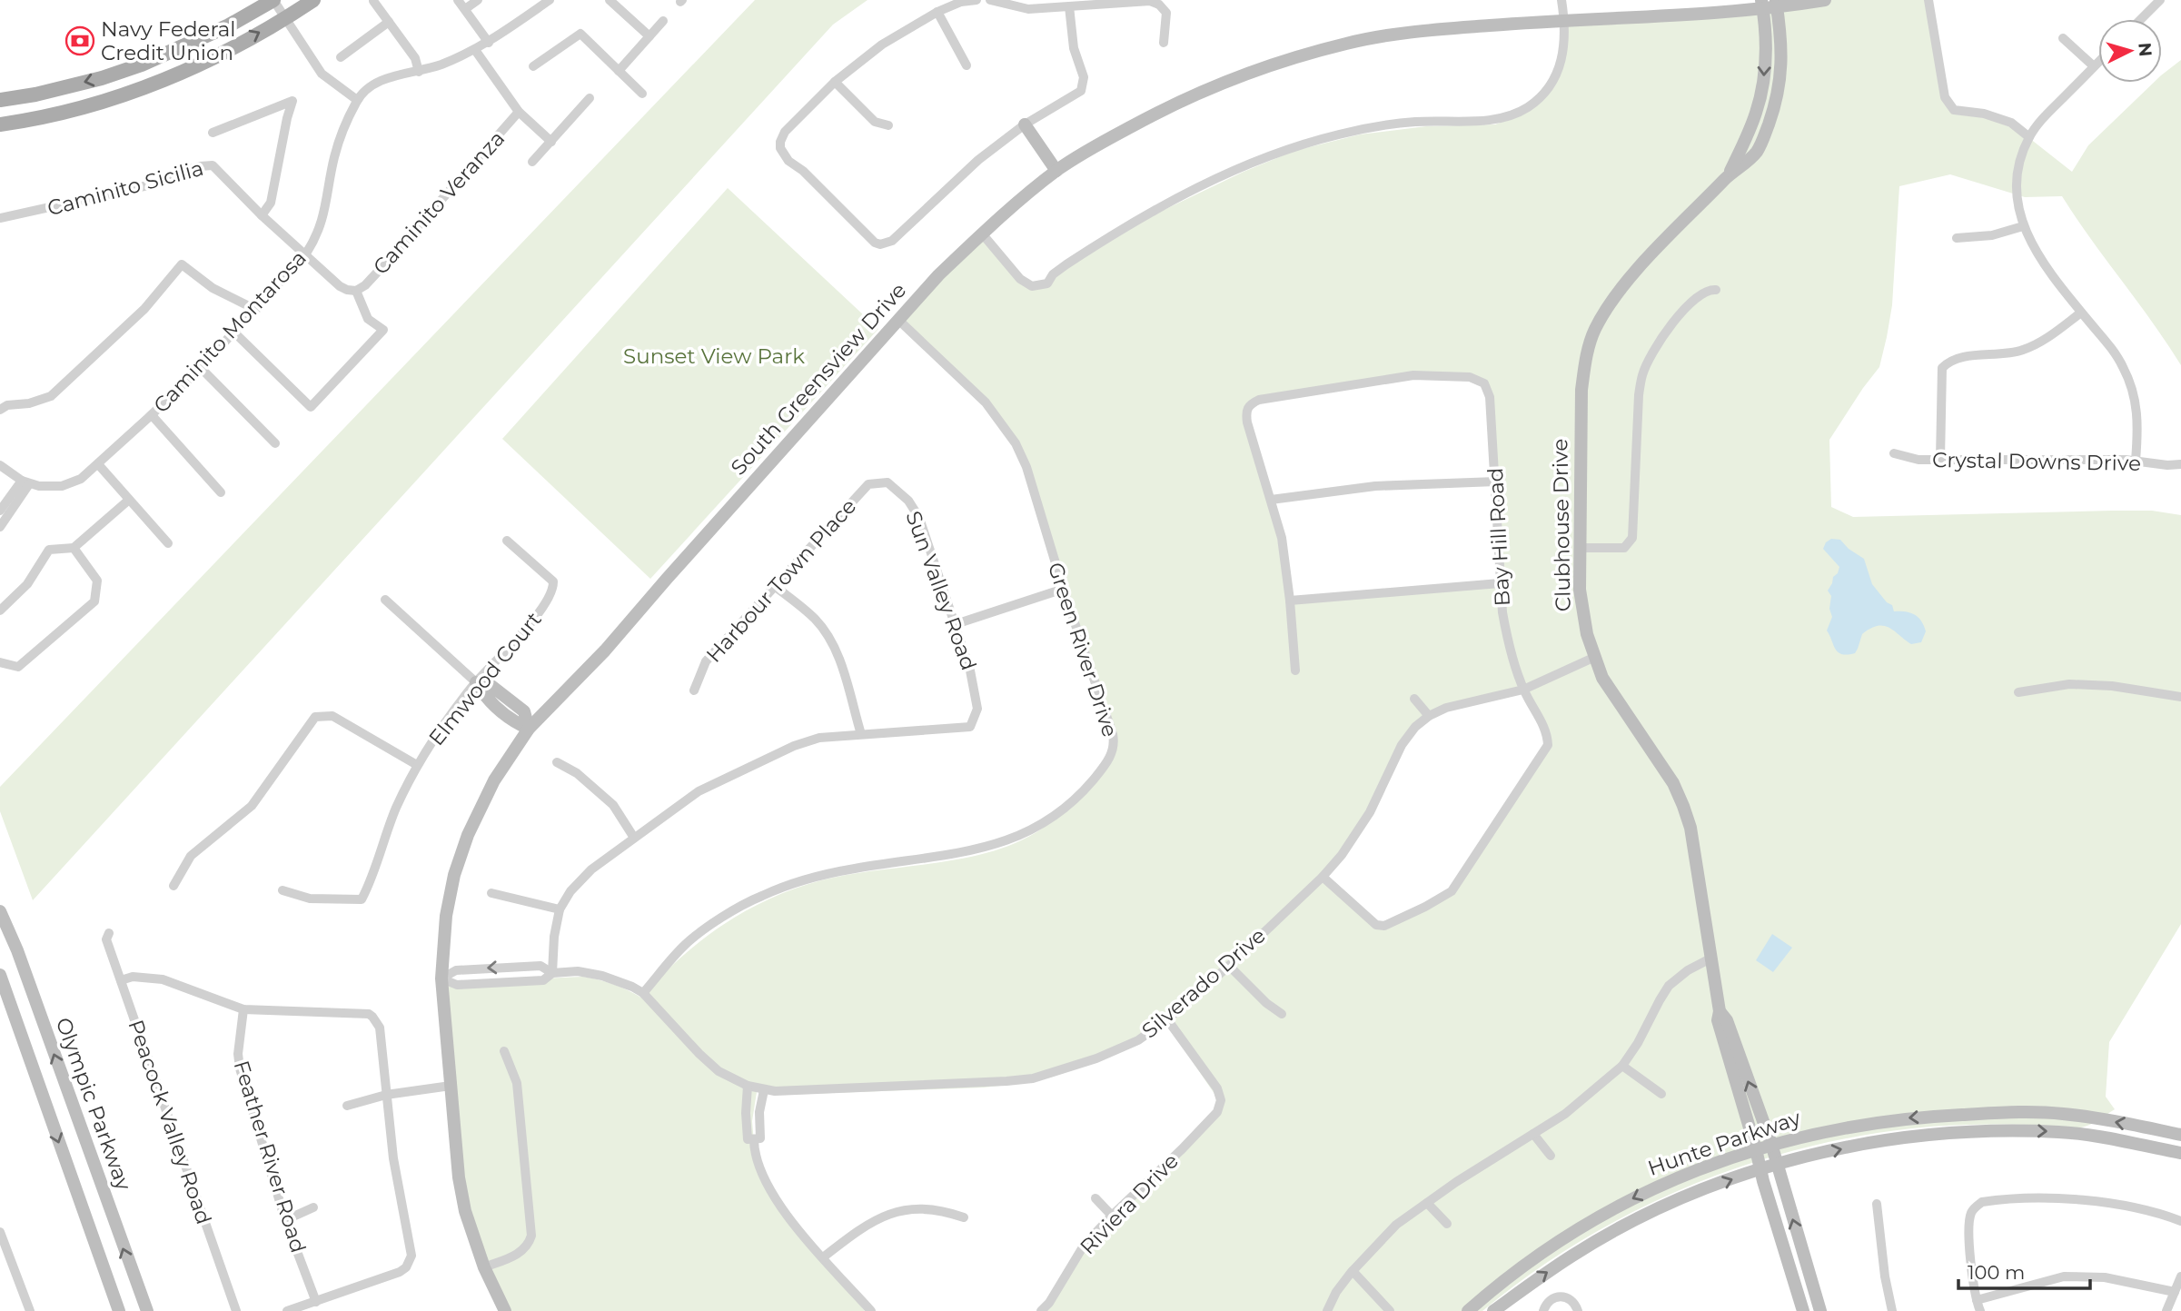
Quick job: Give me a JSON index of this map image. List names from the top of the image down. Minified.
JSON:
{"streets":{"street":["Caminito Sicilia","Caminito Veranza","Caminito Montarosa","South Greensview Drive","Crystal Downs Drive","Clubhouse Drive","Bay Hill Road","Harbour Town Place","Sun Valley Road","Green River Drive","Elmwood Court","Silverado Drive","Olympic Parkway","Peacock Valley Road","Hunte Parkway","Feather River Road","Riviera Drive"]},"crossings":[["South Greensview Drive","Clubhouse Drive"],["South Greensview Drive","Green River Drive"],["South Greensview Drive","Silverado Drive"],["Clubhouse Drive","Silverado Drive"],["Clubhouse Drive","Hunte Parkway"],["Bay Hill Road","Silverado Drive"],["Harbour Town Place","Sun Valley Road"],["Green River Drive","Silverado Drive"],["Silverado Drive","Riviera Drive"]],"parks":["Sunset View Park"],"places":{"bank":["Navy Federal Credit Union"]},"scale_bar":"100 m","north":"right"}
